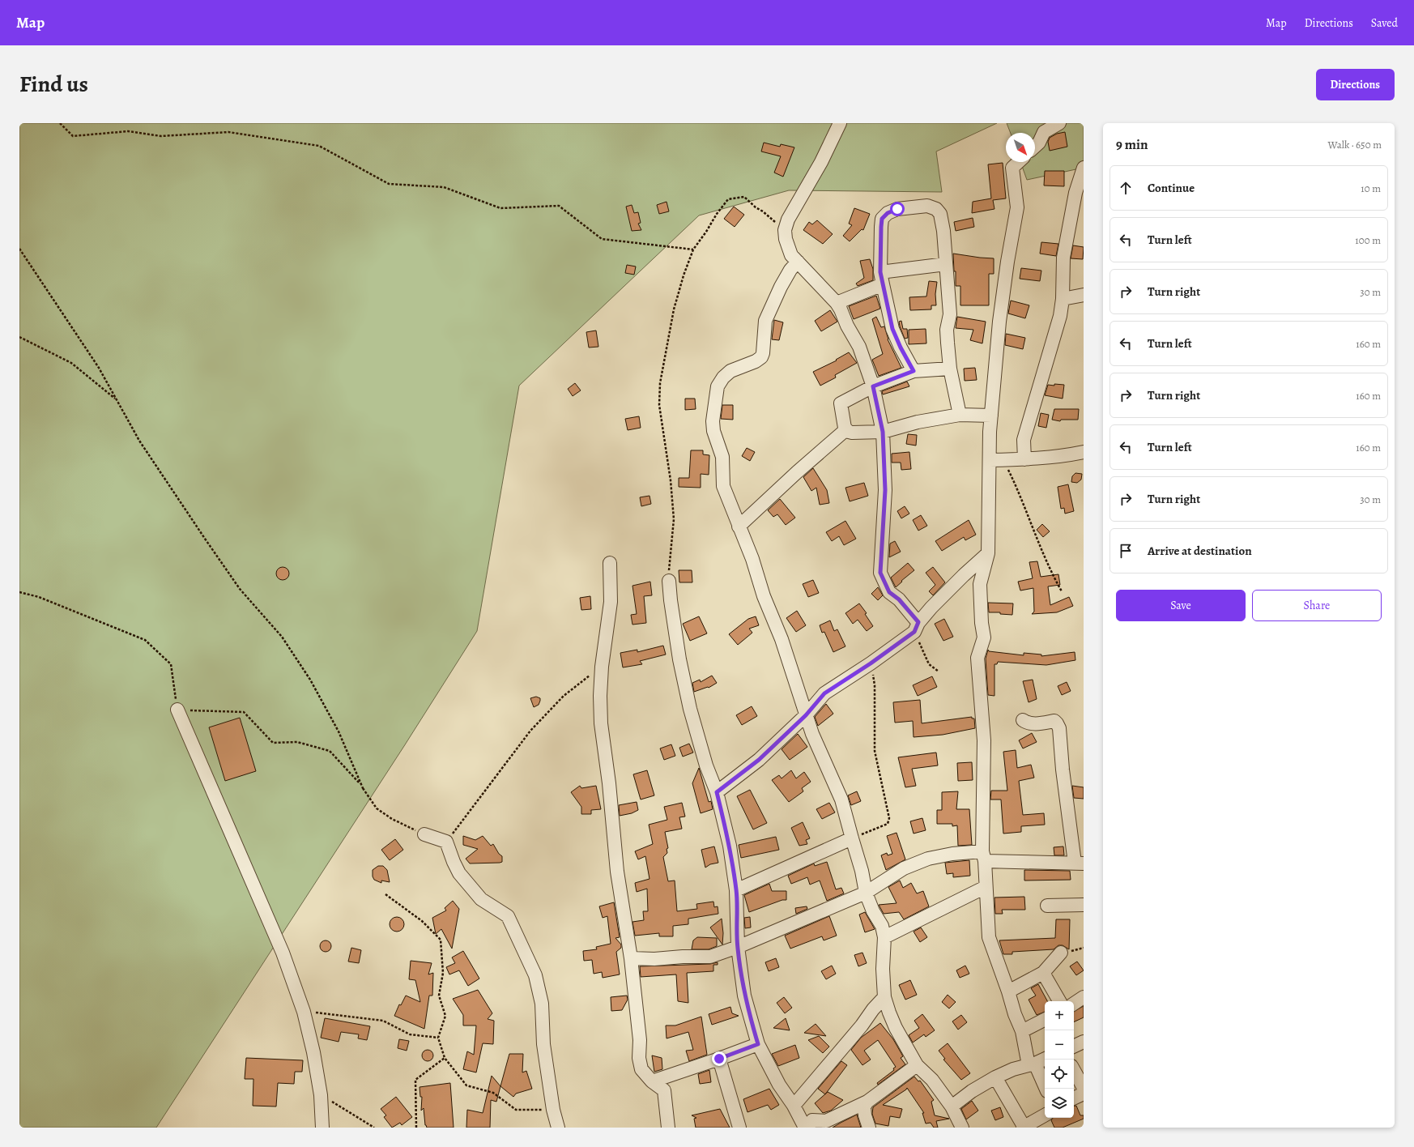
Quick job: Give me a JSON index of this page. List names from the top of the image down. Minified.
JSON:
{"north":"bottom right","page":{"header":"Map","nav":["Map","Directions","Saved"],"title":"Find us","buttons":["Directions",["Save","Share"]],"heading":["9 min","Walk · 650 m"],"list":[["Continue","10 m"],["Turn left","100 m"],["Turn right","30 m"],["Turn left","160 m"],["Turn right","160 m"],["Turn left","160 m"],["Turn right","30 m"],"Arrive at destination"],"map_buttons":["+","−"]}}
